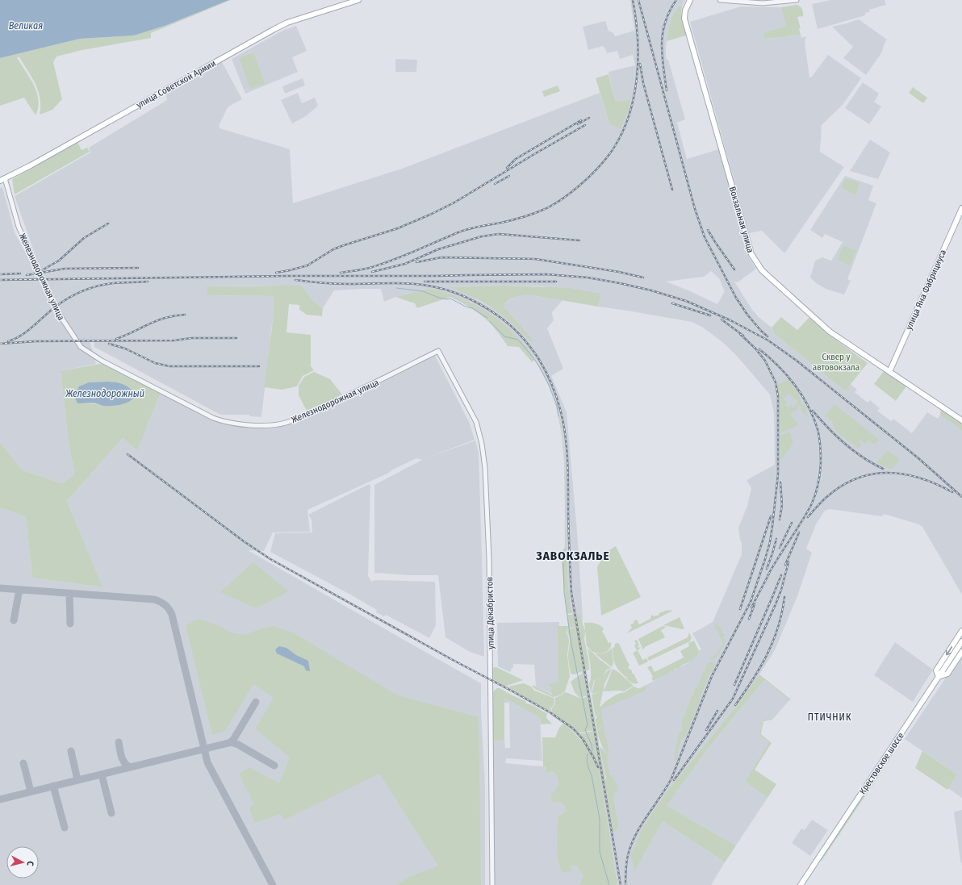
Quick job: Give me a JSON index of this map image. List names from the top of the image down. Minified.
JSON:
{"streets":{"main road":["улица Советской Армии","Вокзальная улица","улица Яна Фабрициуса","Крестовское шоссе"],"street":["Железнодорожная улица","улица Декабристов"]},"crossings":[["улица Советской Армии","Железнодорожная улица"],["Вокзальная улица","улица Яна Фабрициуса"],["Железнодорожная улица","улица Декабристов"]],"districts":["ЗАВОКЗАЛЬЕ","ПТИЧНИК"],"water":["Великая","Железнодорожный"],"parks":["Сквер у автовокзала"],"north":"right"}
